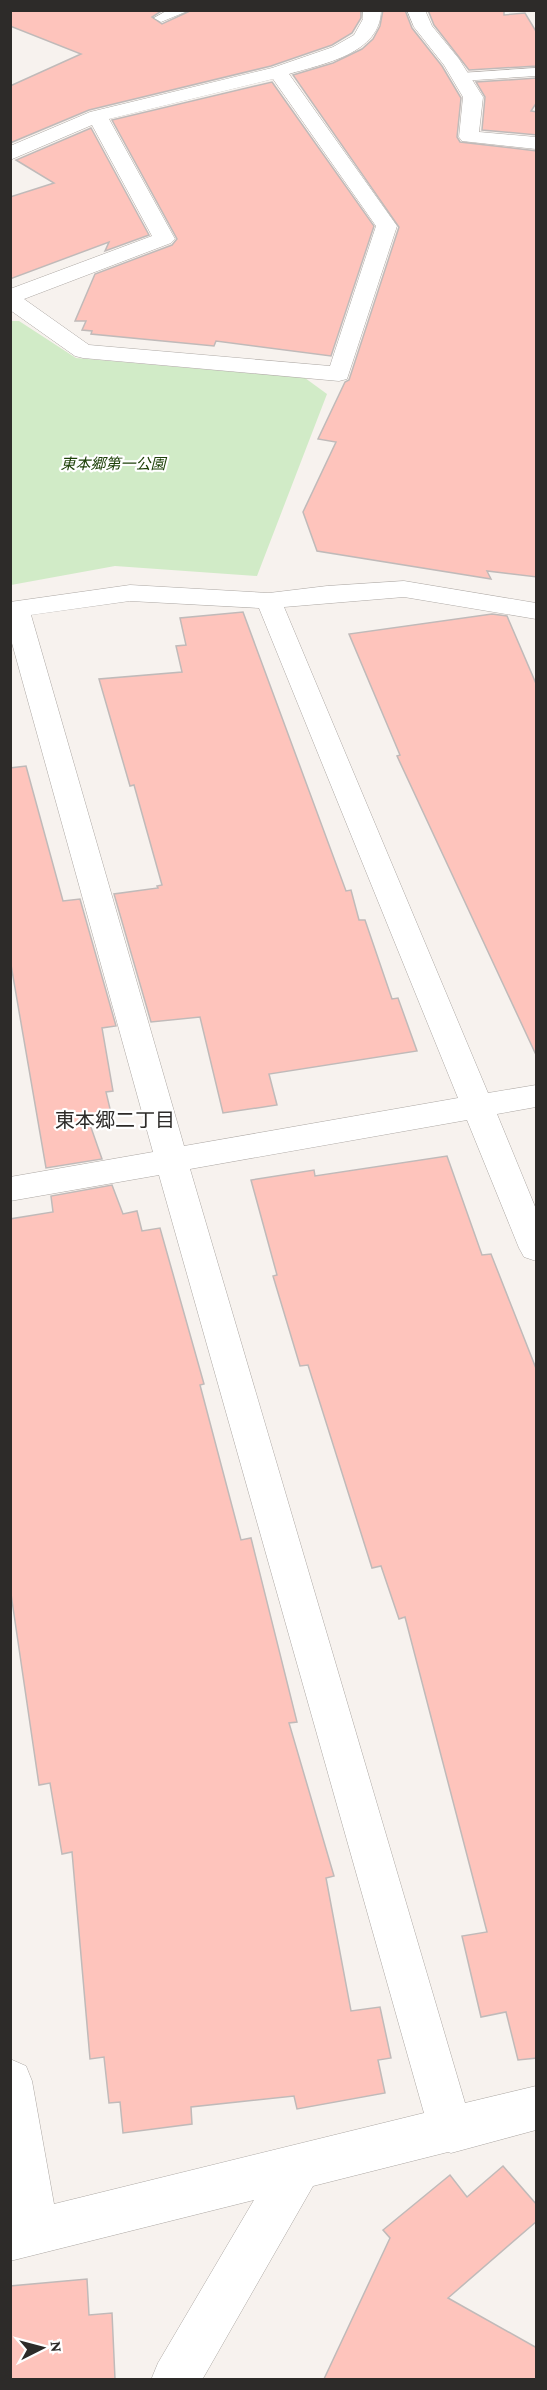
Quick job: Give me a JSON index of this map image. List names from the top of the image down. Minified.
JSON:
{"districts":["東本郷二丁目"],"parks":["東本郷第一公園"],"north":"right"}
